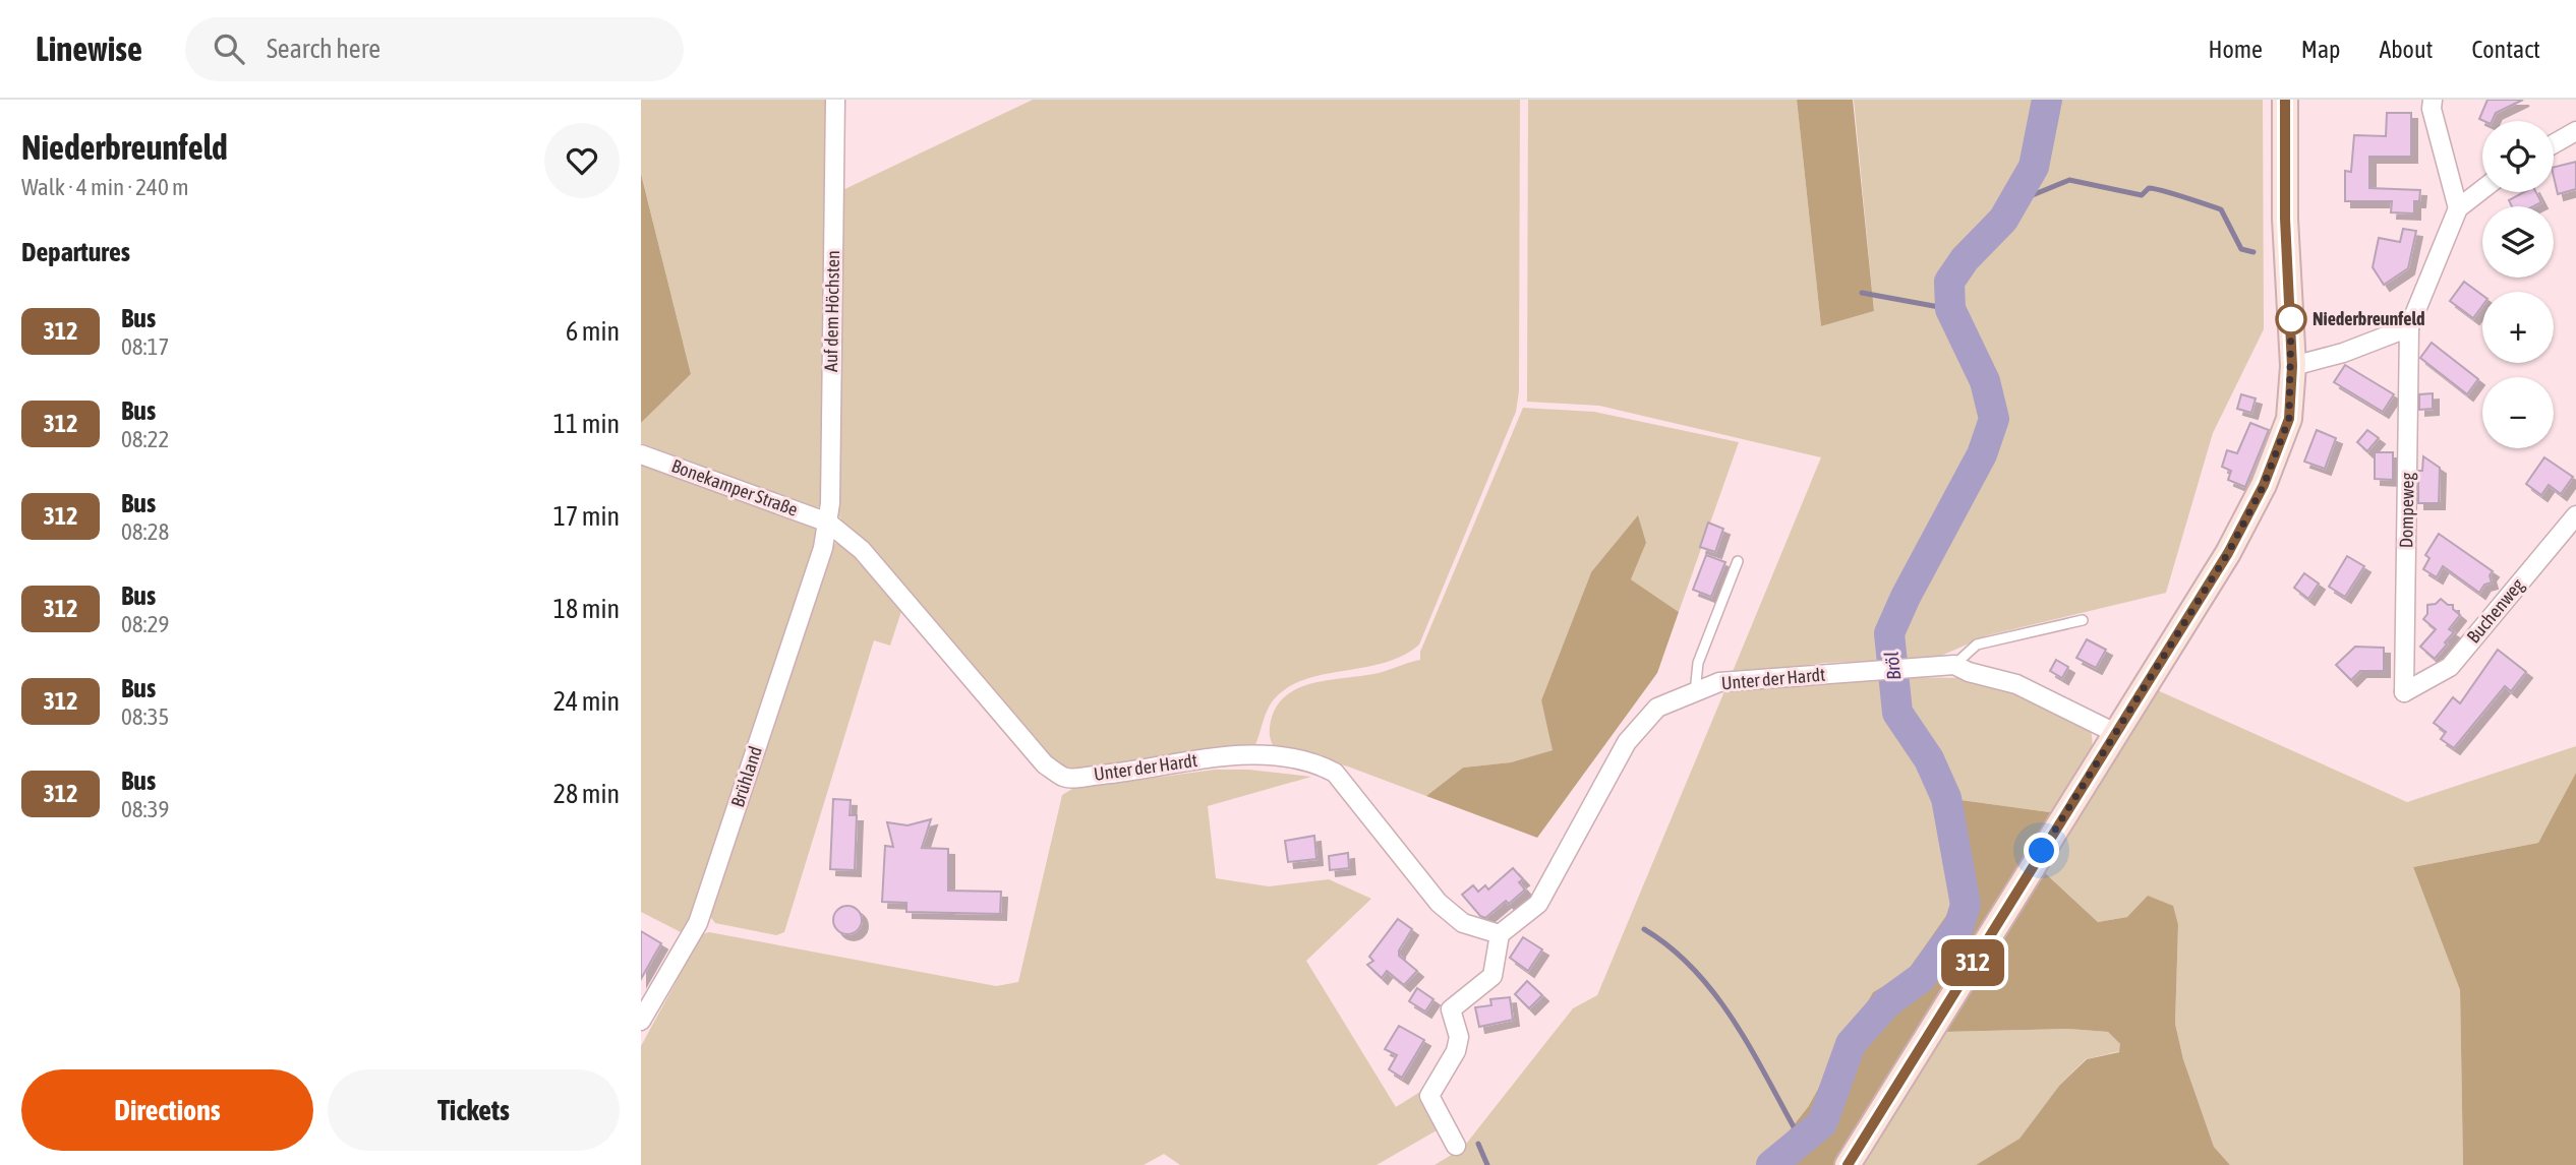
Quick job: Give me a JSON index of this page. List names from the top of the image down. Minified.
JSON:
{"streets":{"street":["Auf dem Höchsten","Bonekamper Straße","Dompeweg","Buchenweg","Unter der Hardt","Brühland"]},"crossings":[["Auf dem Höchsten","Bonekamper Straße"],["Auf dem Höchsten","Unter der Hardt"],["Auf dem Höchsten","Brühland"],["Bonekamper Straße","Unter der Hardt"],["Bonekamper Straße","Brühland"],["Dompeweg","Buchenweg"],["Unter der Hardt","Brühland"]],"water":["Bröl"],"places":["Niederbreunfeld"],"lines":["bus line 312"],"page":{"header":"Linewise","search":"Search here","nav":["Home","Map","About","Contact"],"heading":[["Niederbreunfeld","Walk · 4 min · 240 m"],"Departures"],"on_map":"312","map_buttons":["+","−"],"list":[{"mark":"312","name":"Bus","note":"08:17","value":"6 min"},{"mark":"312","name":"Bus","note":"08:22","value":"11 min"},{"mark":"312","name":"Bus","note":"08:28","value":"17 min"},{"mark":"312","name":"Bus","note":"08:29","value":"18 min"},{"mark":"312","name":"Bus","note":"08:35","value":"24 min"},{"mark":"312","name":"Bus","note":"08:39","value":"28 min"}],"buttons":["Directions","Tickets"]}}
